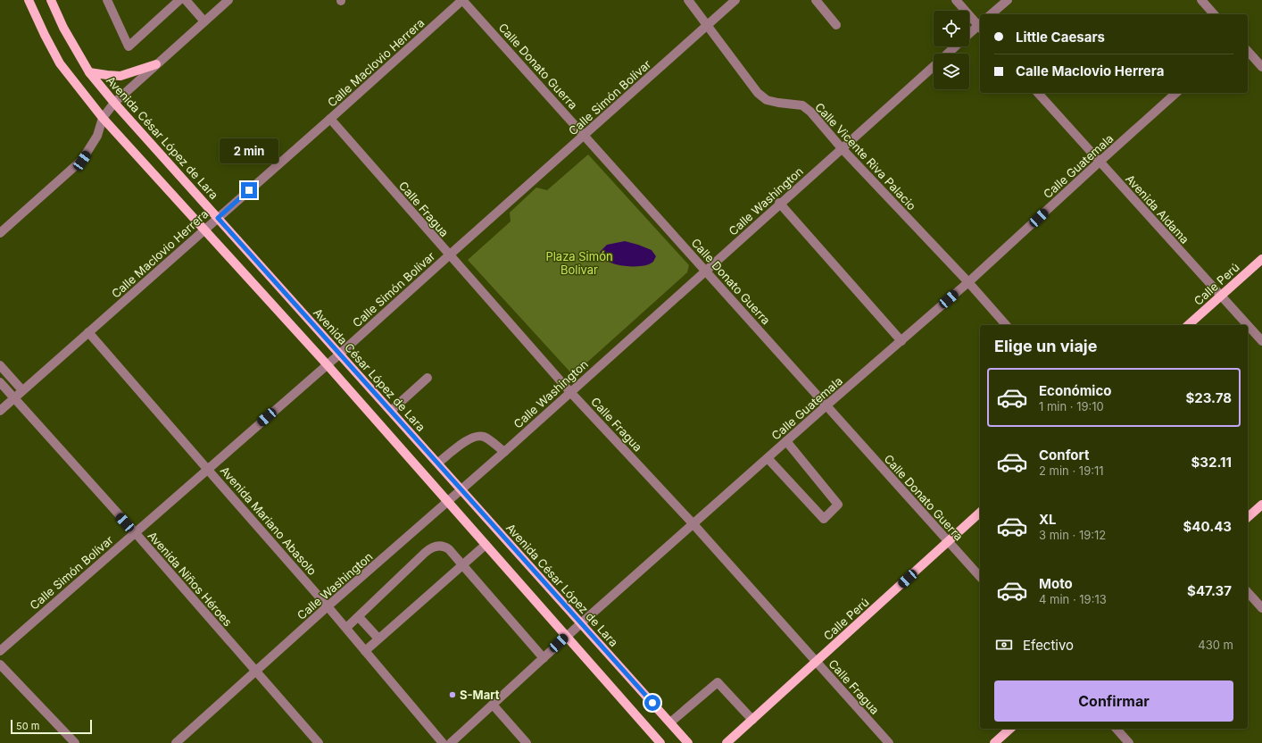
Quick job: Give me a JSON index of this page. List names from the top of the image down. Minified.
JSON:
{"streets":{"main road":["Avenida César López de Lara","Calle Perú"],"street":["Calle Maclovio Herrera","Calle Donato Guerra","Calle Simón Bolívar","Calle Vicente Riva Palacio","Calle Guatemala","Calle Washington","Calle Fragua","Avenida Aldama","Avenida Mariano Abasolo","Avenida Niños Héroes"]},"crossings":[["Calle Maclovio Herrera","Calle Donato Guerra"],["Calle Maclovio Herrera","Avenida César López de Lara"],["Calle Maclovio Herrera","Calle Fragua"],["Calle Maclovio Herrera","Avenida Mariano Abasolo"],["Calle Maclovio Herrera","Avenida Niños Héroes"],["Calle Donato Guerra","Calle Simón Bolívar"],["Calle Donato Guerra","Calle Guatemala"],["Calle Donato Guerra","Calle Washington"],["Calle Donato Guerra","Calle Perú"],["Calle Simón Bolívar","Avenida César López de Lara"],["Calle Simón Bolívar","Calle Vicente Riva Palacio"],["Calle Simón Bolívar","Calle Fragua"],["Calle Simón Bolívar","Avenida Mariano Abasolo"],["Calle Simón Bolívar","Avenida Niños Héroes"],["Avenida César López de Lara","Calle Guatemala"],["Avenida César López de Lara","Calle Washington"],["Calle Vicente Riva Palacio","Calle Guatemala"],["Calle Vicente Riva Palacio","Calle Washington"],["Calle Guatemala","Calle Fragua"],["Calle Guatemala","Avenida Aldama"],["Calle Washington","Calle Fragua"],["Calle Washington","Avenida Mariano Abasolo"],["Calle Washington","Avenida Niños Héroes"],["Calle Fragua","Calle Perú"],["Avenida Aldama","Calle Perú"]],"parks":["Plaza Simón Bolivar"],"places":["S-Mart"],"scale_bar":"50 m","page":{"banner":["Little Caesars","Calle Maclovio Herrera"],"bubble":"2 min","heading":"Elige un viaje","list":[{"name":"Económico","note":"1 min · 19:10","value":"$23.78"},{"name":"Confort","note":"2 min · 19:11","value":"$32.11"},{"name":"XL","note":"3 min · 19:12","value":"$40.43"},{"name":"Moto","note":"4 min · 19:13","value":"$47.37"}],"pay":["Efectivo","430 m"],"buttons":"Confirmar","scale":"50 m"}}
